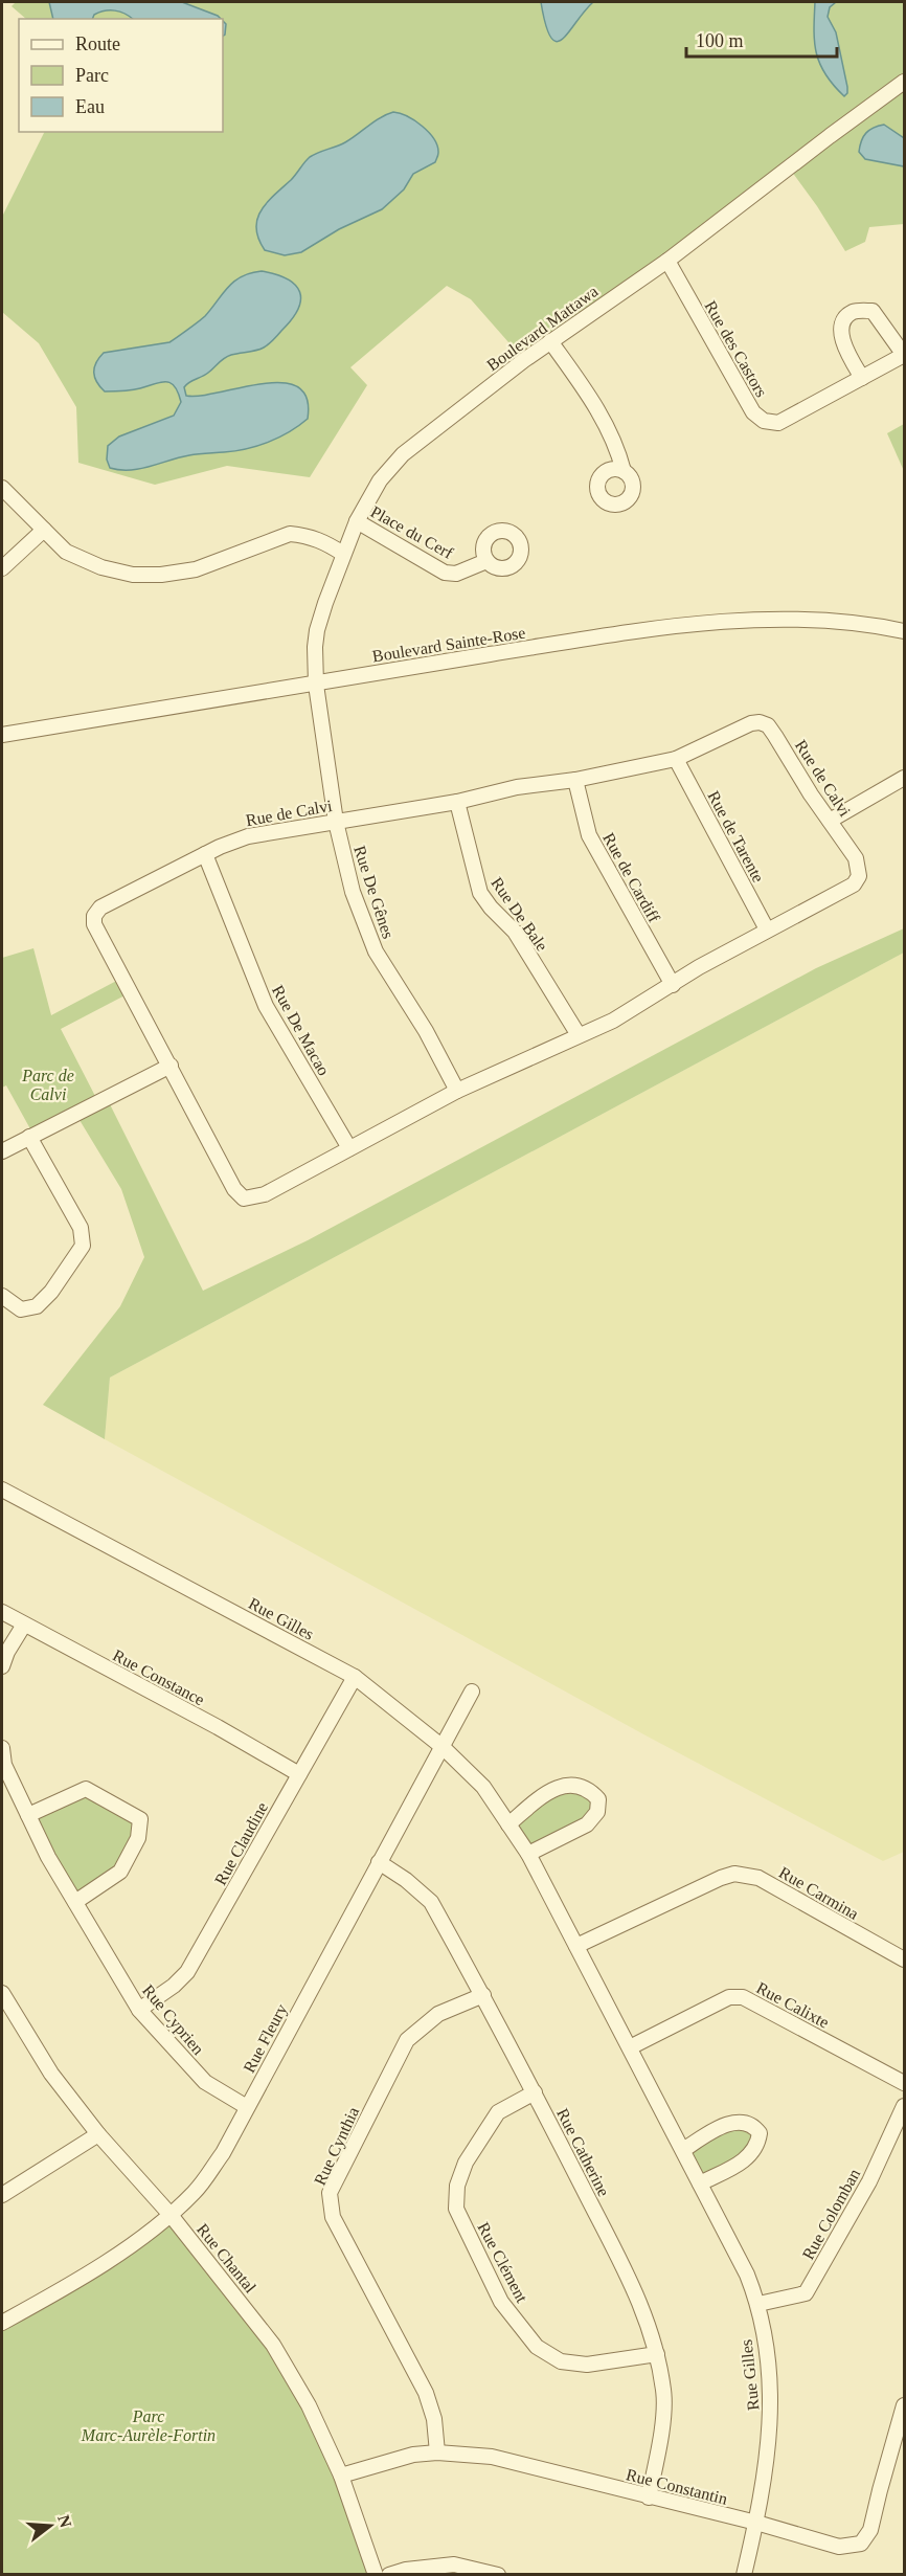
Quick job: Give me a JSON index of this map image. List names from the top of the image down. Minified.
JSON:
{"streets":{"street":["Boulevard Mattawa","Rue des Castors","Place du Cerf","Boulevard Sainte-Rose","Rue de Calvi","Rue de Tarente","Rue de Cardiff","Rue De Gênes","Rue De Bale","Rue De Macao","Rue Gilles","Rue Constance","Rue Claudine","Rue Carmina","Rue Calixte","Rue Cyprien","Rue Fleury","Rue Cynthia","Rue Catherine","Rue Colomban","Rue Chantal","Rue Clément","Rue Constantin"]},"crossings":[["Boulevard Mattawa","Rue des Castors"],["Boulevard Mattawa","Place du Cerf"],["Boulevard Mattawa","Boulevard Sainte-Rose"],["Boulevard Mattawa","Rue De Gênes"],["Boulevard Sainte-Rose","Rue De Gênes"],["Rue de Calvi","Rue de Tarente"],["Rue de Calvi","Rue de Cardiff"],["Rue de Calvi","Rue De Gênes"],["Rue de Calvi","Rue De Bale"],["Rue de Calvi","Rue De Macao"],["Rue Gilles","Rue Claudine"],["Rue Gilles","Rue Carmina"],["Rue Gilles","Rue Calixte"],["Rue Gilles","Rue Fleury"],["Rue Gilles","Rue Colomban"],["Rue Gilles","Rue Constantin"],["Rue Constance","Rue Claudine"],["Rue Claudine","Rue Cyprien"],["Rue Cyprien","Rue Fleury"],["Rue Fleury","Rue Catherine"],["Rue Fleury","Rue Chantal"],["Rue Cynthia","Rue Catherine"],["Rue Cynthia","Rue Constantin"],["Rue Catherine","Rue Clément"],["Rue Catherine","Rue Constantin"],["Rue Chantal","Rue Constantin"]],"parks":["Parc de Calvi","Parc Marc-Aurèle-Fortin"],"legend":["Route","Parc","Eau"],"scale_bar":"100 m","north":"right"}
